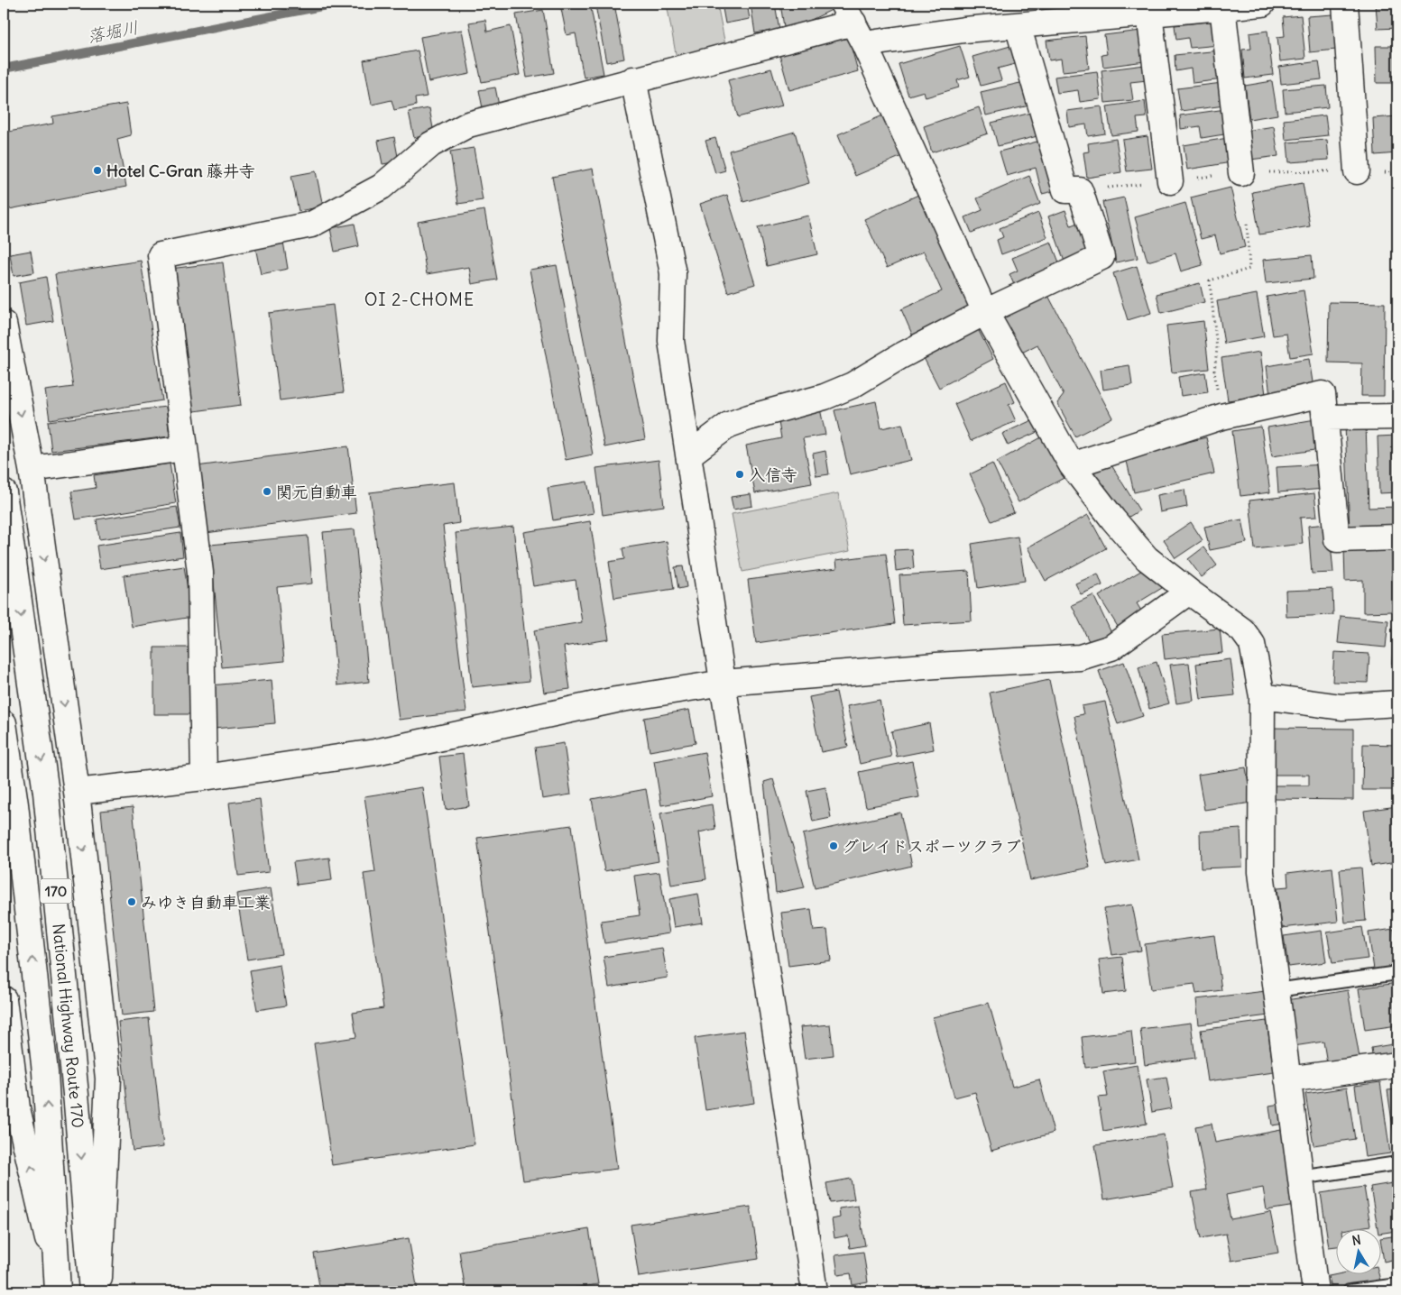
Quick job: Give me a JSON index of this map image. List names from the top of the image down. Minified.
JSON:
{"streets":{"main road":["170","National Highway Route 170"]},"districts":["OI 2-CHOME"],"water":["落堀川"],"places":["Hotel C-Gran 藤井寺","入信寺","関元自動車","グレイドスポーツクラブ","みゆき自動車工業"],"north":"top"}
